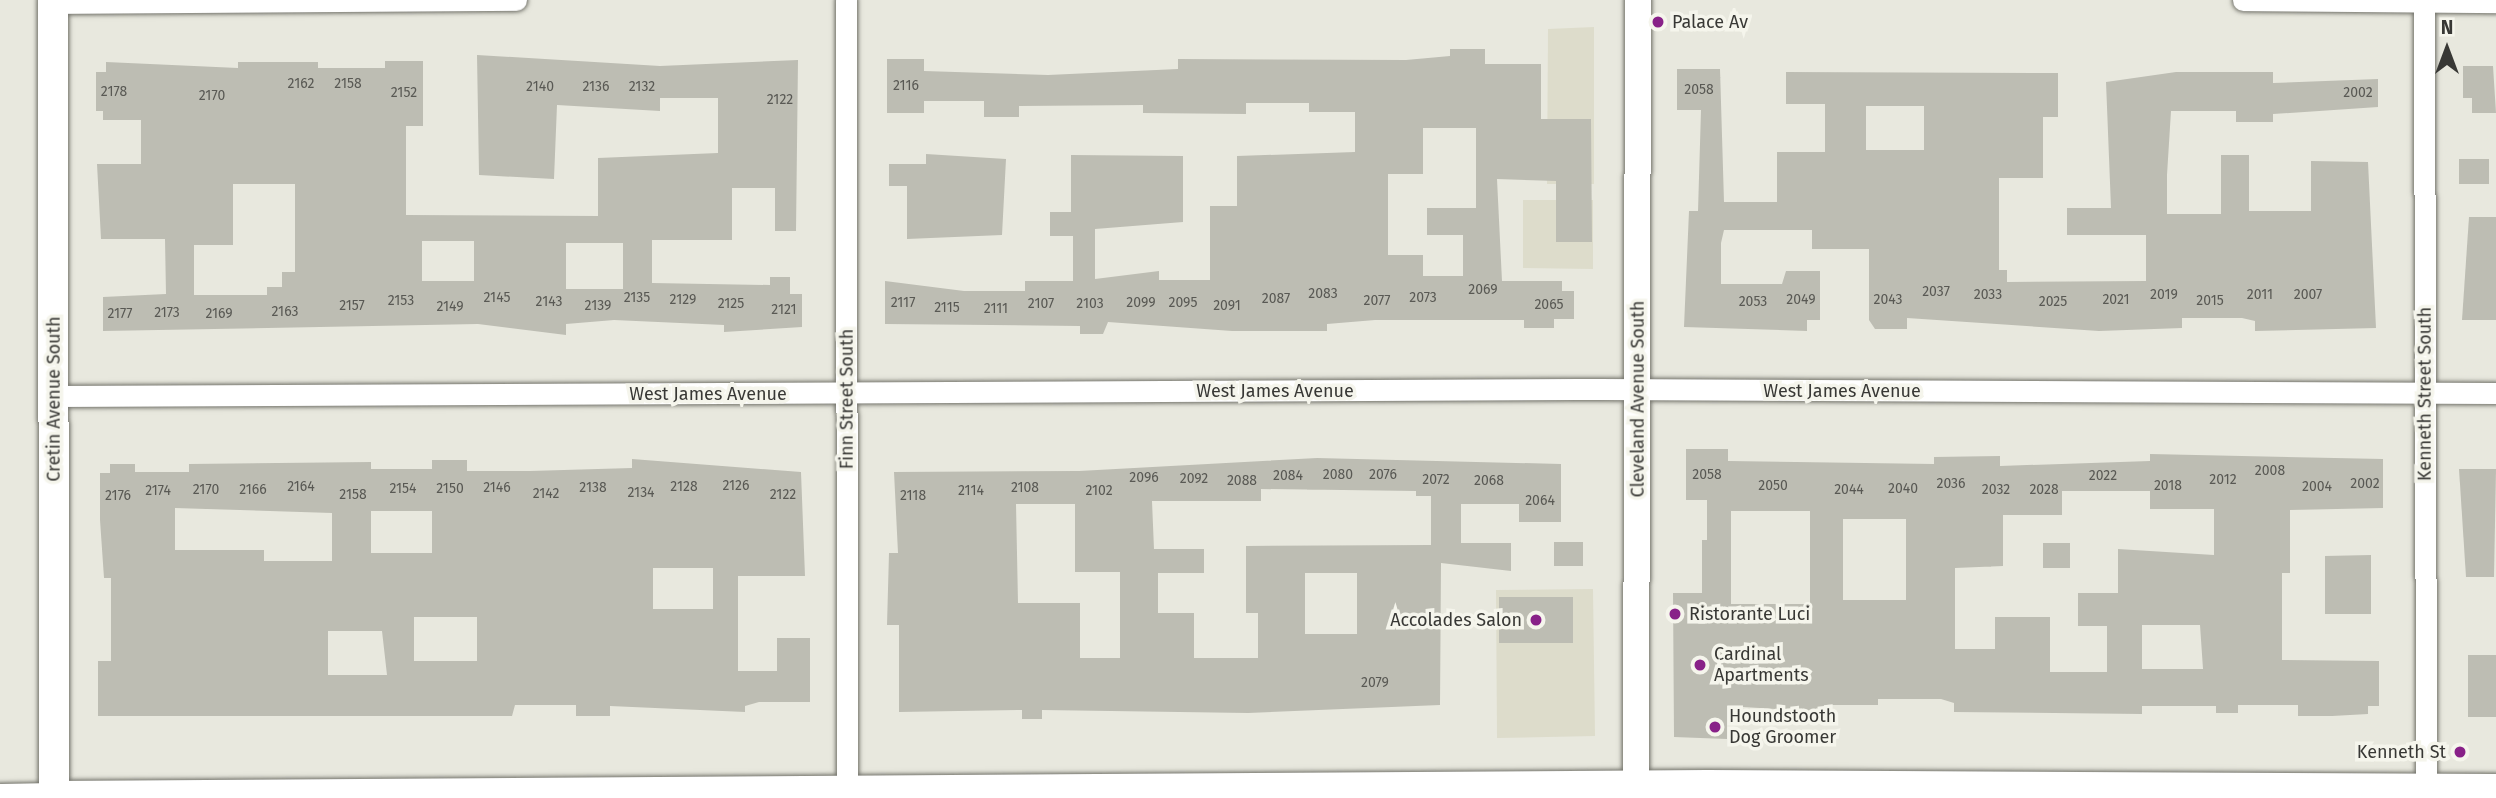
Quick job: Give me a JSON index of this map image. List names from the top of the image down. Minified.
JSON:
{"streets":{"main road":["Cretin Avenue South"],"street":["West James Avenue","Kenneth Street South","Finn Street South","Cleveland Avenue South"]},"crossings":[["West James Avenue","Kenneth Street South"],["West James Avenue","Cretin Avenue South"],["West James Avenue","Finn Street South"],["West James Avenue","Cleveland Avenue South"]],"places":["Palace Av","Ristorante Luci","Accolades Salon","Cardinal Apartments","Houndstooth Dog Groomer","Kenneth St"],"house_numbers":["2162","2158","2116","2140","2136","2132","2058","2178","2152","2002","2170","2122","2069","2037","2083","2033","2019","2011","2007","2145","2135","2073","2087","2129","2049","2043","2021","2153","2077","2015","2143","2053","2025","2117","2099","2095","2125","2107","2103","2065","2157","2139","2091","2149","2115","2111","2121","2163","2173","2177","2169","2008","2080","2076","2058","2084","2022","2096","2092","2072","2012","2088","2068","2036","2002","2126","2050","2018","2164","2128","2004","2146","2138","2108","2154","2150","2040","2170","2166","2044","2032","2028","2174","2114","2102","2134","2142","2158","2122","2176","2118","2064","2079"],"north":"top"}
